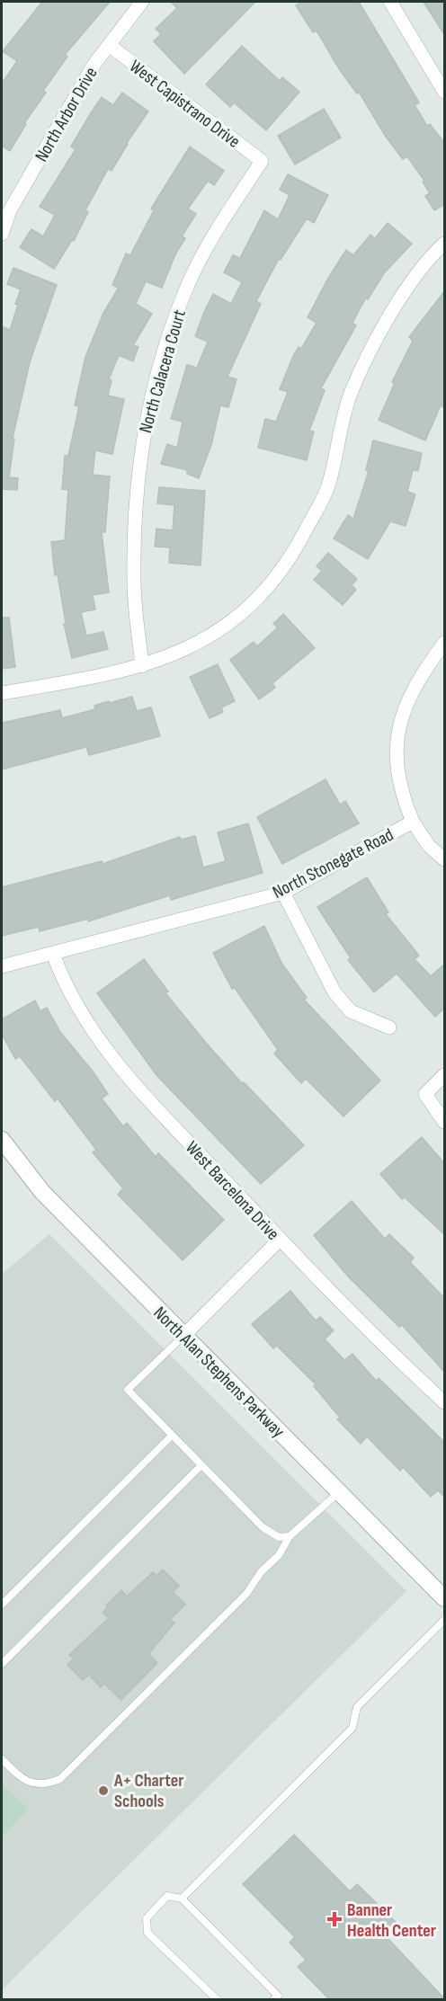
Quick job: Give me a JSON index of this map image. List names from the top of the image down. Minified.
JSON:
{"streets":{"street":["West Capistrano Drive","North Arbor Drive","North Calacera Court","North Stonegate Road","West Barcelona Drive","North Alan Stephens Parkway"]},"crossings":[["West Capistrano Drive","North Arbor Drive"],["West Capistrano Drive","North Calacera Court"],["North Stonegate Road","West Barcelona Drive"]],"places":{"other":["A+ Charter Schools"],"health":["Banner Health Center"]}}
